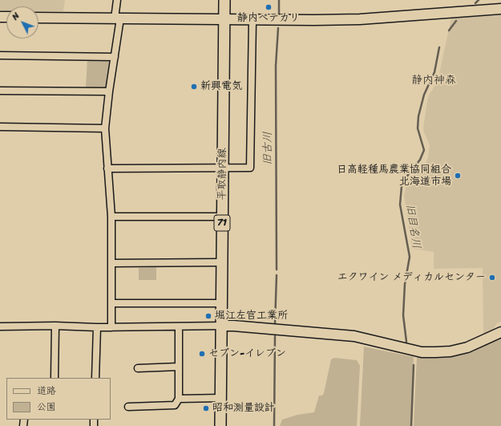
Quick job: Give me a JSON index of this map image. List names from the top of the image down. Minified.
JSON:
{"streets":{"main road":["平取静内線","71"]},"districts":["静内神森"],"water":["旧古川","旧目名川"],"places":["静内ぺテカリ","新興電気","日高軽種馬農業協同組合 北海道市場","エクワイン メディカルセンター","堀江左官工業所","セブン-イレブン","昭和測量設計"],"legend":["道路","公園"],"north":"top left"}
